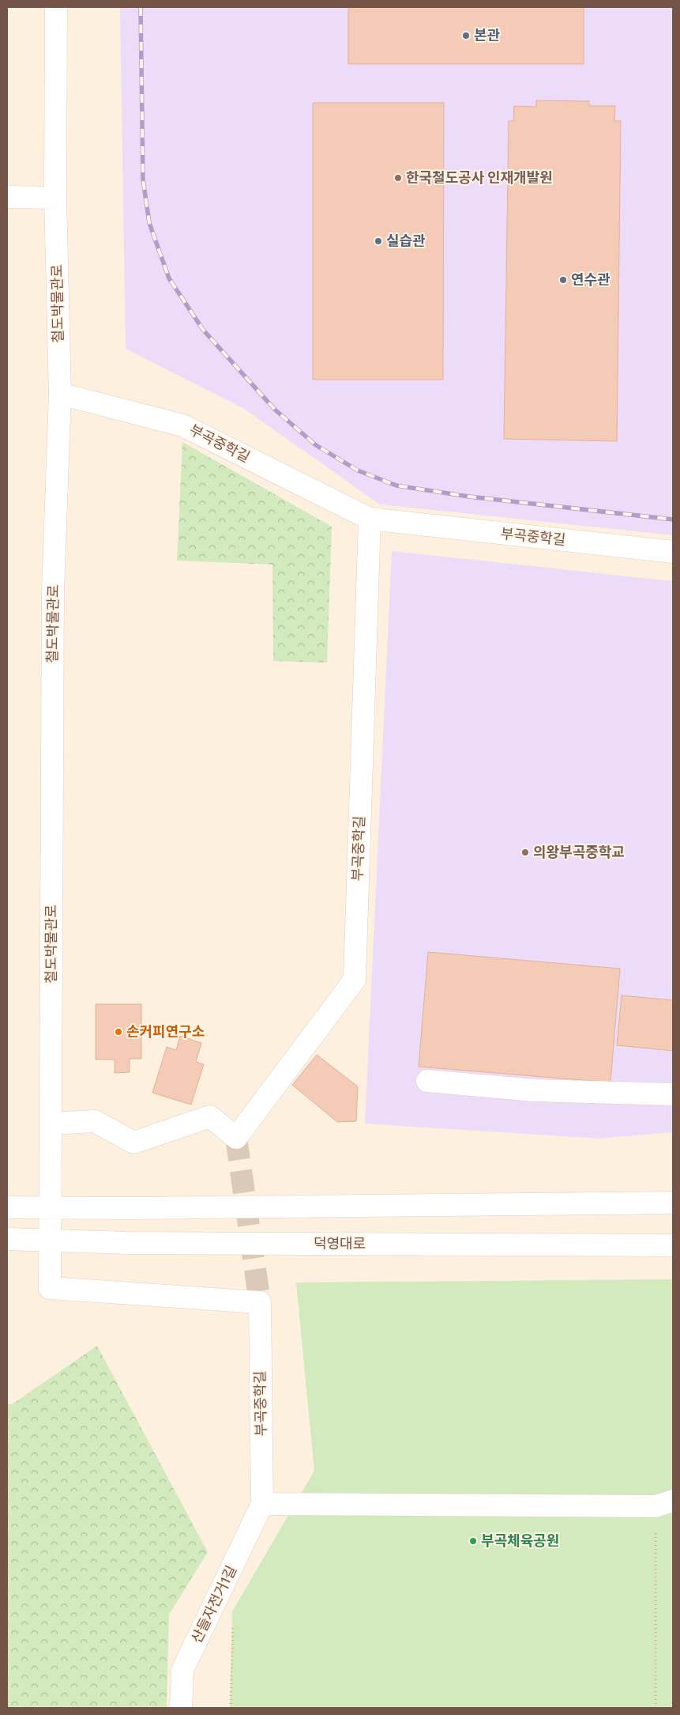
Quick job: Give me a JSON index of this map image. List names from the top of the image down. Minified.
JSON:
{"streets":{"street":["철도박물관로","부곡중학길","덕영대로","산들자전거1길"]},"crossings":[["철도박물관로","부곡중학길"],["철도박물관로","덕영대로"],["부곡중학길","산들자전거1길"]],"places":["본관","한국철도공사 인재개발원","실습관","연수관","의왕부곡중학교","손커피연구소","부곡체육공원"]}
